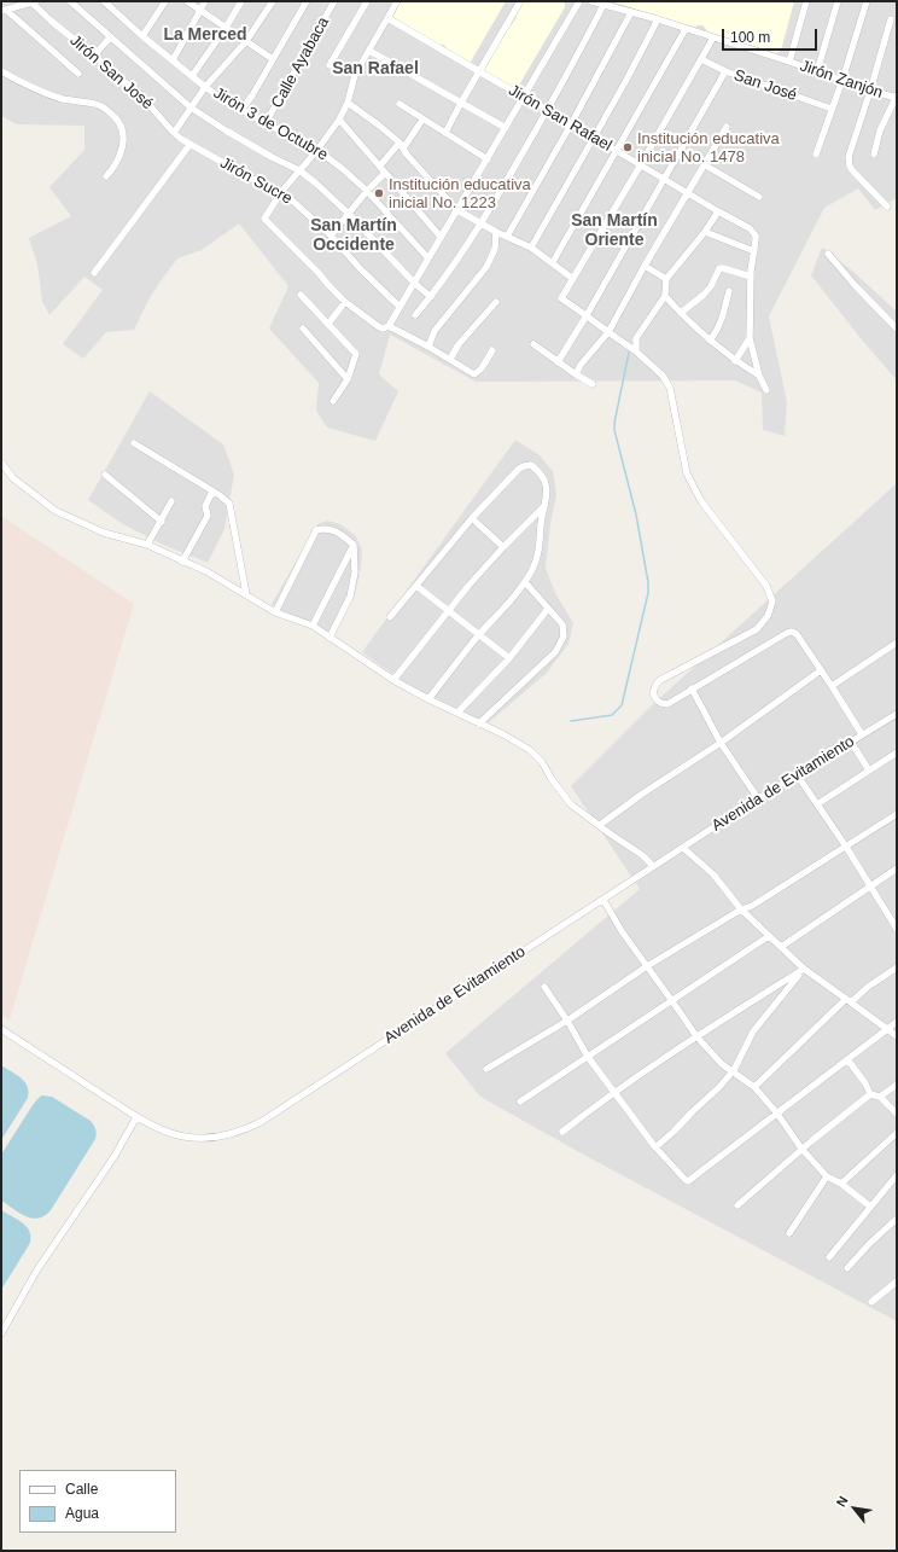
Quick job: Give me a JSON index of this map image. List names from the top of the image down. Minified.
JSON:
{"streets":{"street":["Calle Ayabaca","Jirón San José","Jirón Zanjón","San José","Jirón San Rafael","Jirón 3 de Octubre","Jirón Sucre","Avenida de Evitamiento"]},"crossings":[["Calle Ayabaca","Jirón 3 de Octubre"],["Jirón San José","Jirón Sucre"]],"districts":["La Merced","San Rafael","San Martín Oriente","San Martín Occidente"],"places":["Institución educativa inicial No. 1478","Institución educativa inicial No. 1223"],"legend":["Calle","Agua"],"scale_bar":"100 m","north":"top left"}
